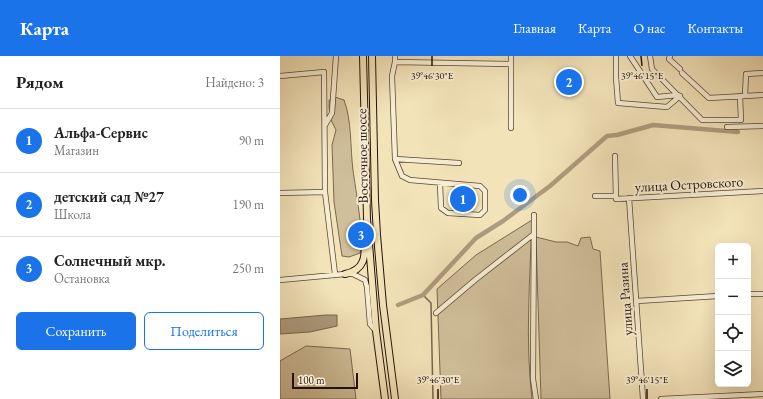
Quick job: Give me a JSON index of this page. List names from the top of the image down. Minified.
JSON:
{"streets":{"highway":["Восточное шоссе"],"street":["улица Островского","улица Разина"]},"crossings":[["улица Островского","улица Разина"]],"scale_bar":"100 m","page":{"header":"Карта","nav":["Главная","Карта","О нас","Контакты"],"heading":["Рядом","Найдено: 3"],"pins":["2","1","3"],"list":[{"mark":"1","name":"Альфа-Сервис","note":"Магазин","value":"90 m"},{"mark":"2","name":"детский сад №27","note":"Школа","value":"190 m"},{"mark":"3","name":"Солнечный мкр.","note":"Остановка","value":"250 m"}],"map_buttons":["+","−"],"buttons":["Сохранить","Поделиться"],"scale":"100 m"},"coordinates":["39°46'30\"E","39°46'15\"E"]}
